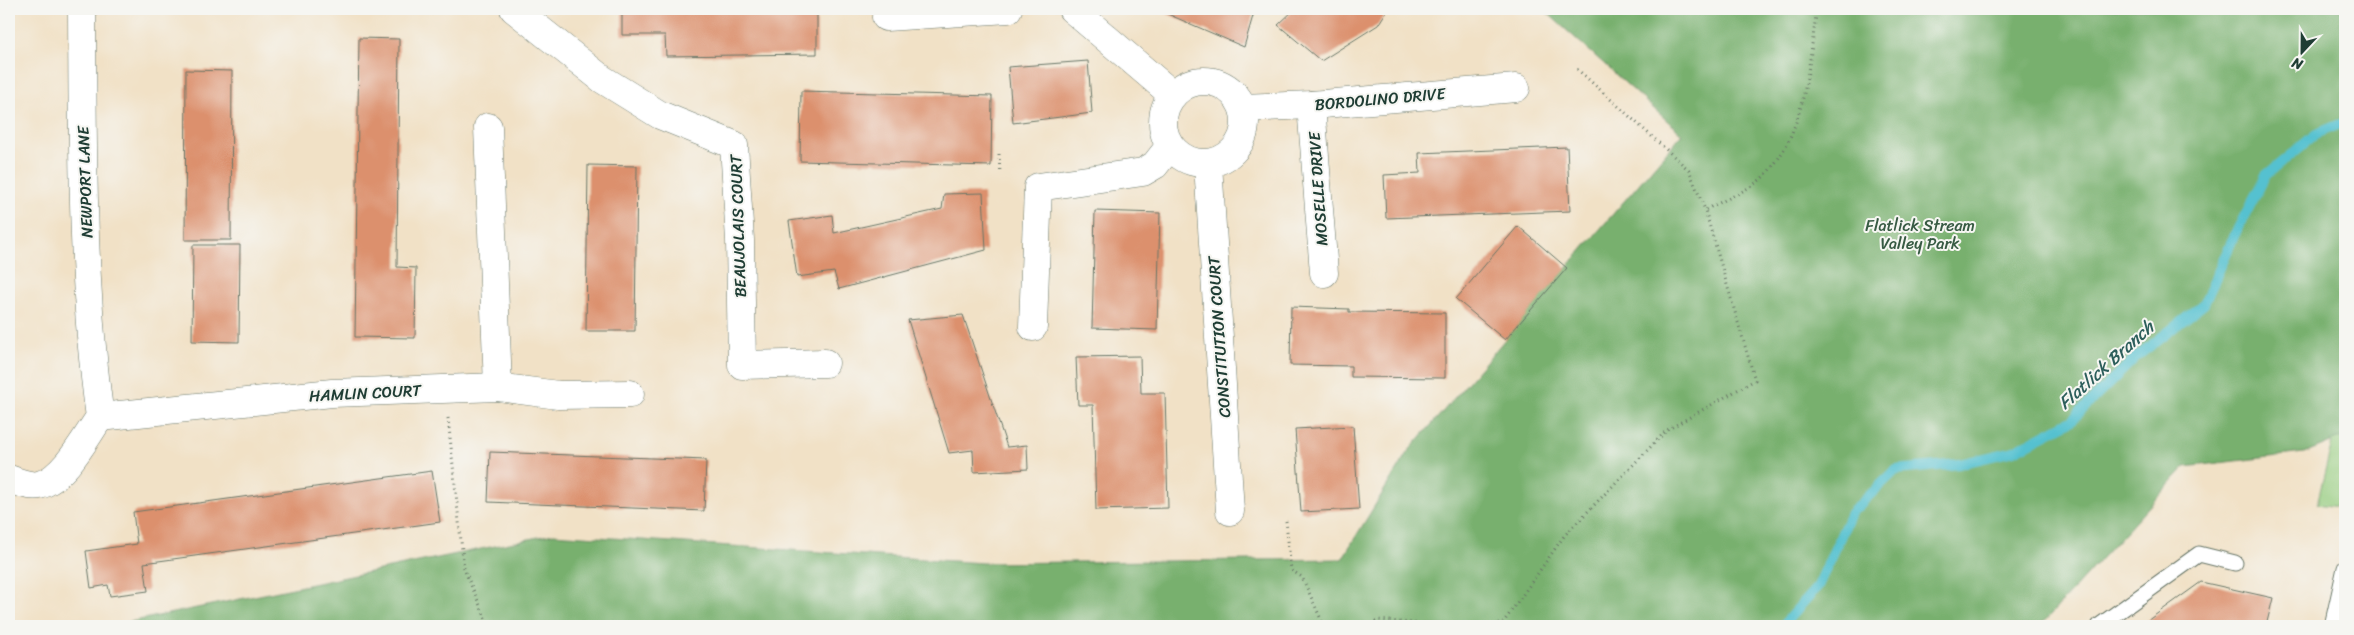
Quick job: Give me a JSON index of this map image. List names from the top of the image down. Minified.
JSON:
{"streets":{"street":["BORDOLINO DRIVE","NEWPORT LANE","MOSELLE DRIVE","BEAUJOLAIS COURT","CONSTITUTION COURT","HAMLIN COURT"]},"crossings":[["BORDOLINO DRIVE","MOSELLE DRIVE"],["BORDOLINO DRIVE","CONSTITUTION COURT"],["NEWPORT LANE","HAMLIN COURT"]],"water":["Flatlick Branch"],"parks":["Flatlick Stream Valley Park"],"north":"bottom"}
